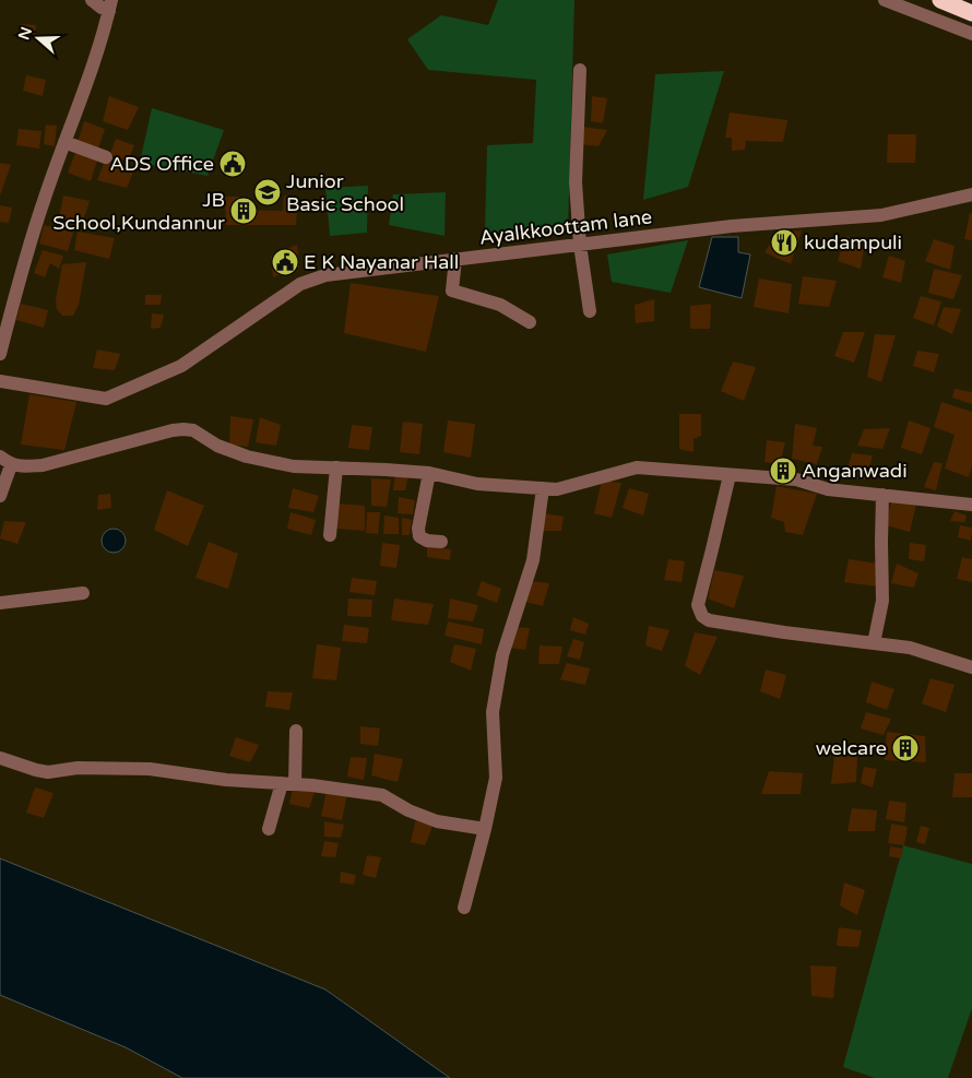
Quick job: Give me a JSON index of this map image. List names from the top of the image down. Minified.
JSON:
{"streets":{"street":["Ayalkkoottam lane"]},"places":{"public building":["ADS Office","E K Nayanar Hall"],"school or university":["Junior Basic School"],"building":["JB School,Kundannur","Anganwadi","welcare"],"restaurant":["kudampuli"]},"north":"left"}
